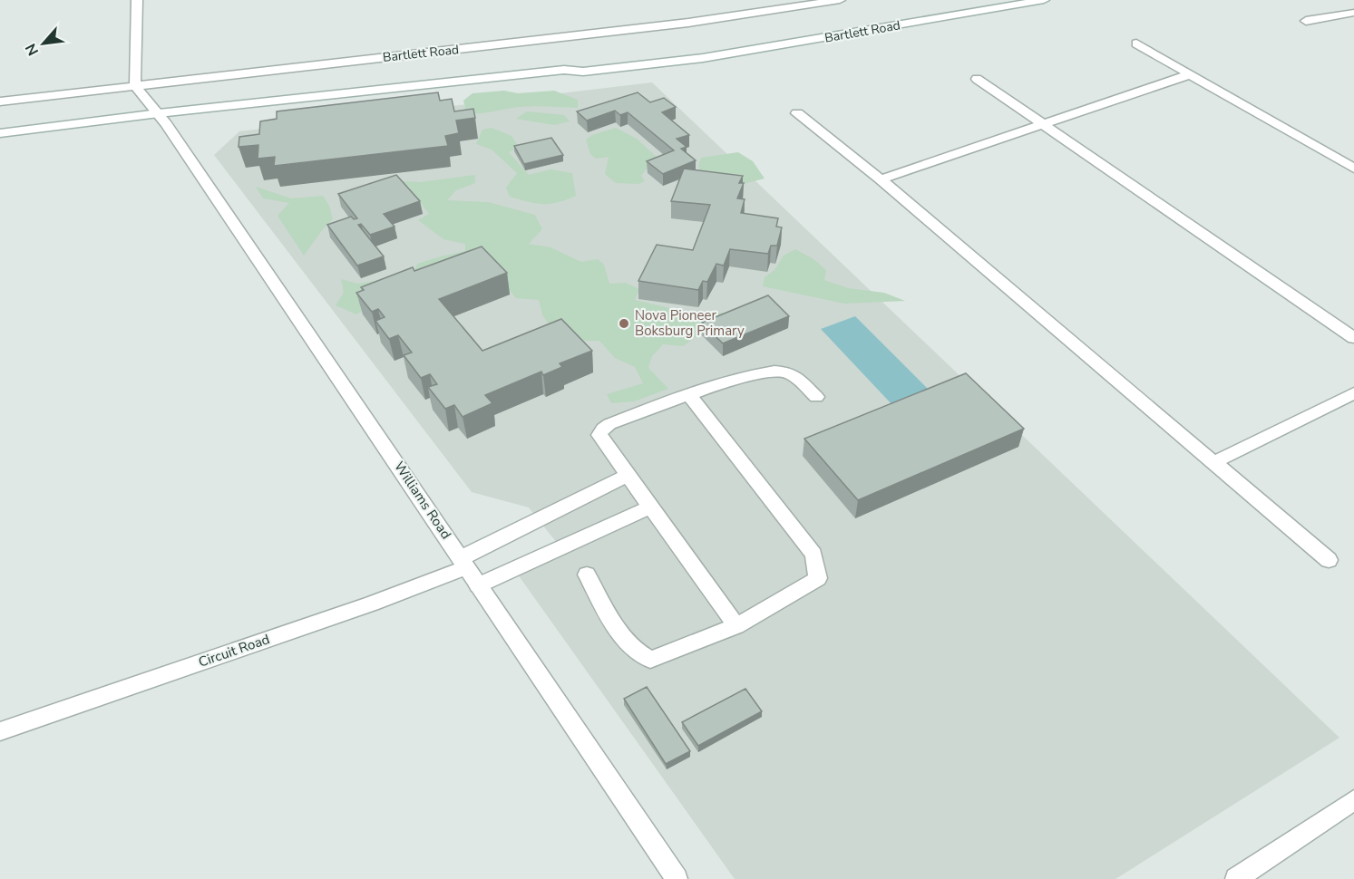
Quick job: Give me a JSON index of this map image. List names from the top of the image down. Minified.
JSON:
{"streets":{"street":["Bartlett Road","Williams Road","Circuit Road"]},"crossings":[["Bartlett Road","Williams Road"],["Williams Road","Circuit Road"]],"places":["Nova Pioneer Boksburg Primary"],"north":"bottom left"}
